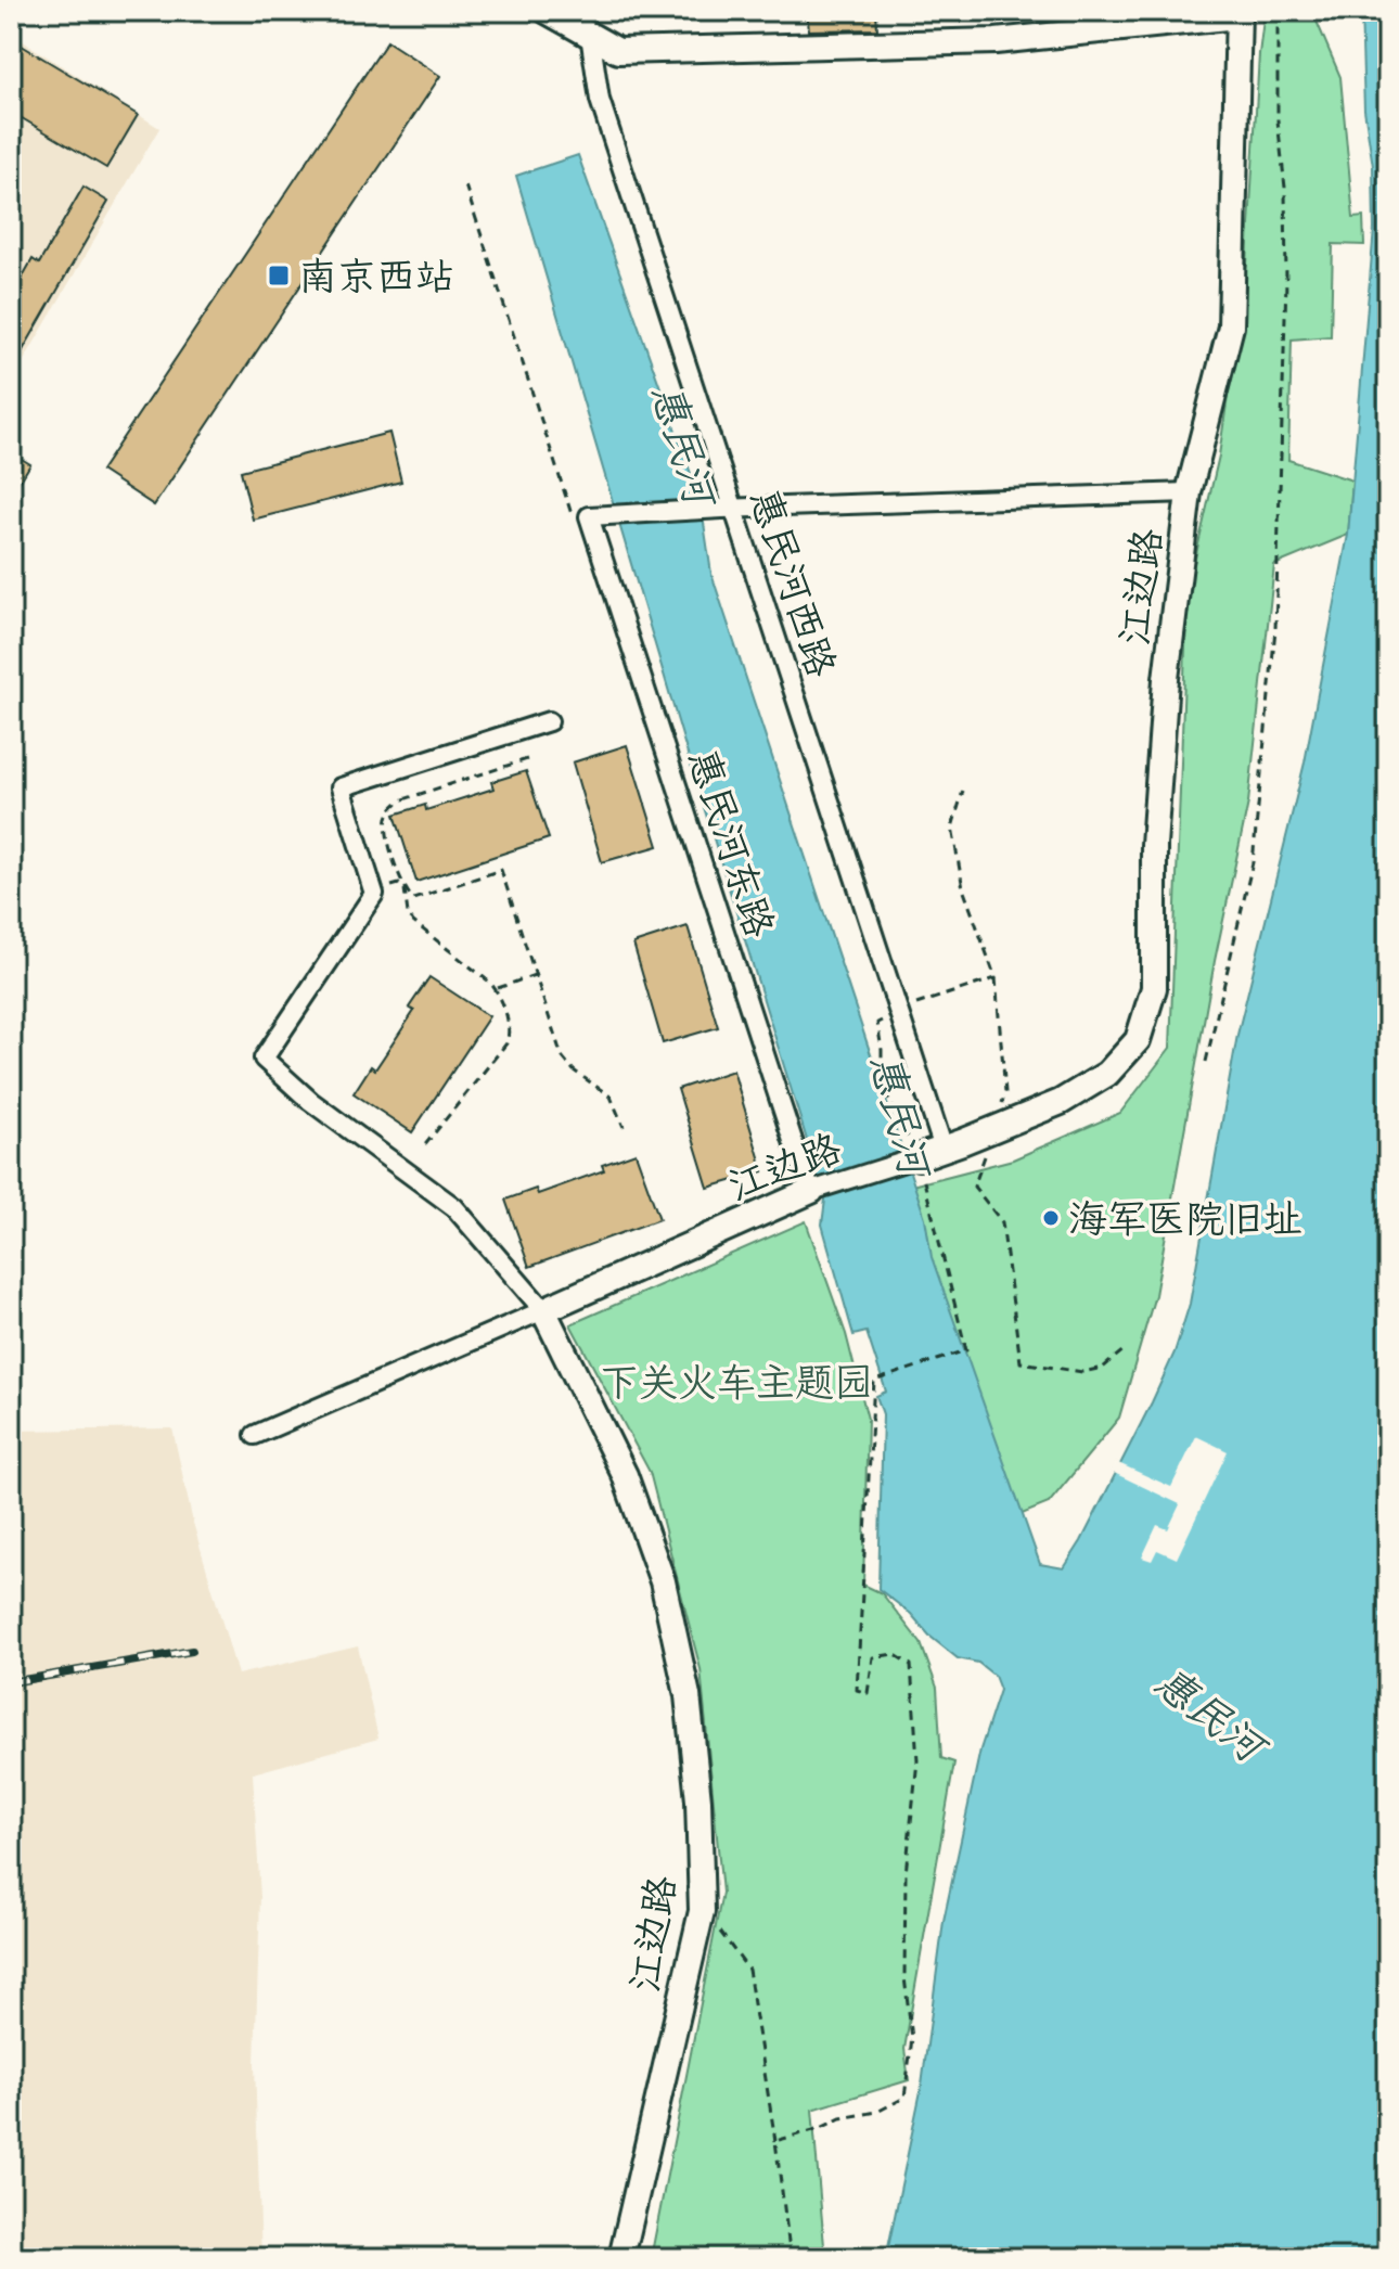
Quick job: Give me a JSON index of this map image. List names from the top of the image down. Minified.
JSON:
{"streets":{"street":["惠民河西路","江边路","惠民河东路"]},"crossings":[["惠民河西路","惠民河东路"],["江边路","惠民河东路"]],"water":["惠民河"],"parks":["下关火车主题园"],"places":{"transit":["南京西站"],"other":["海军医院旧址"]}}
